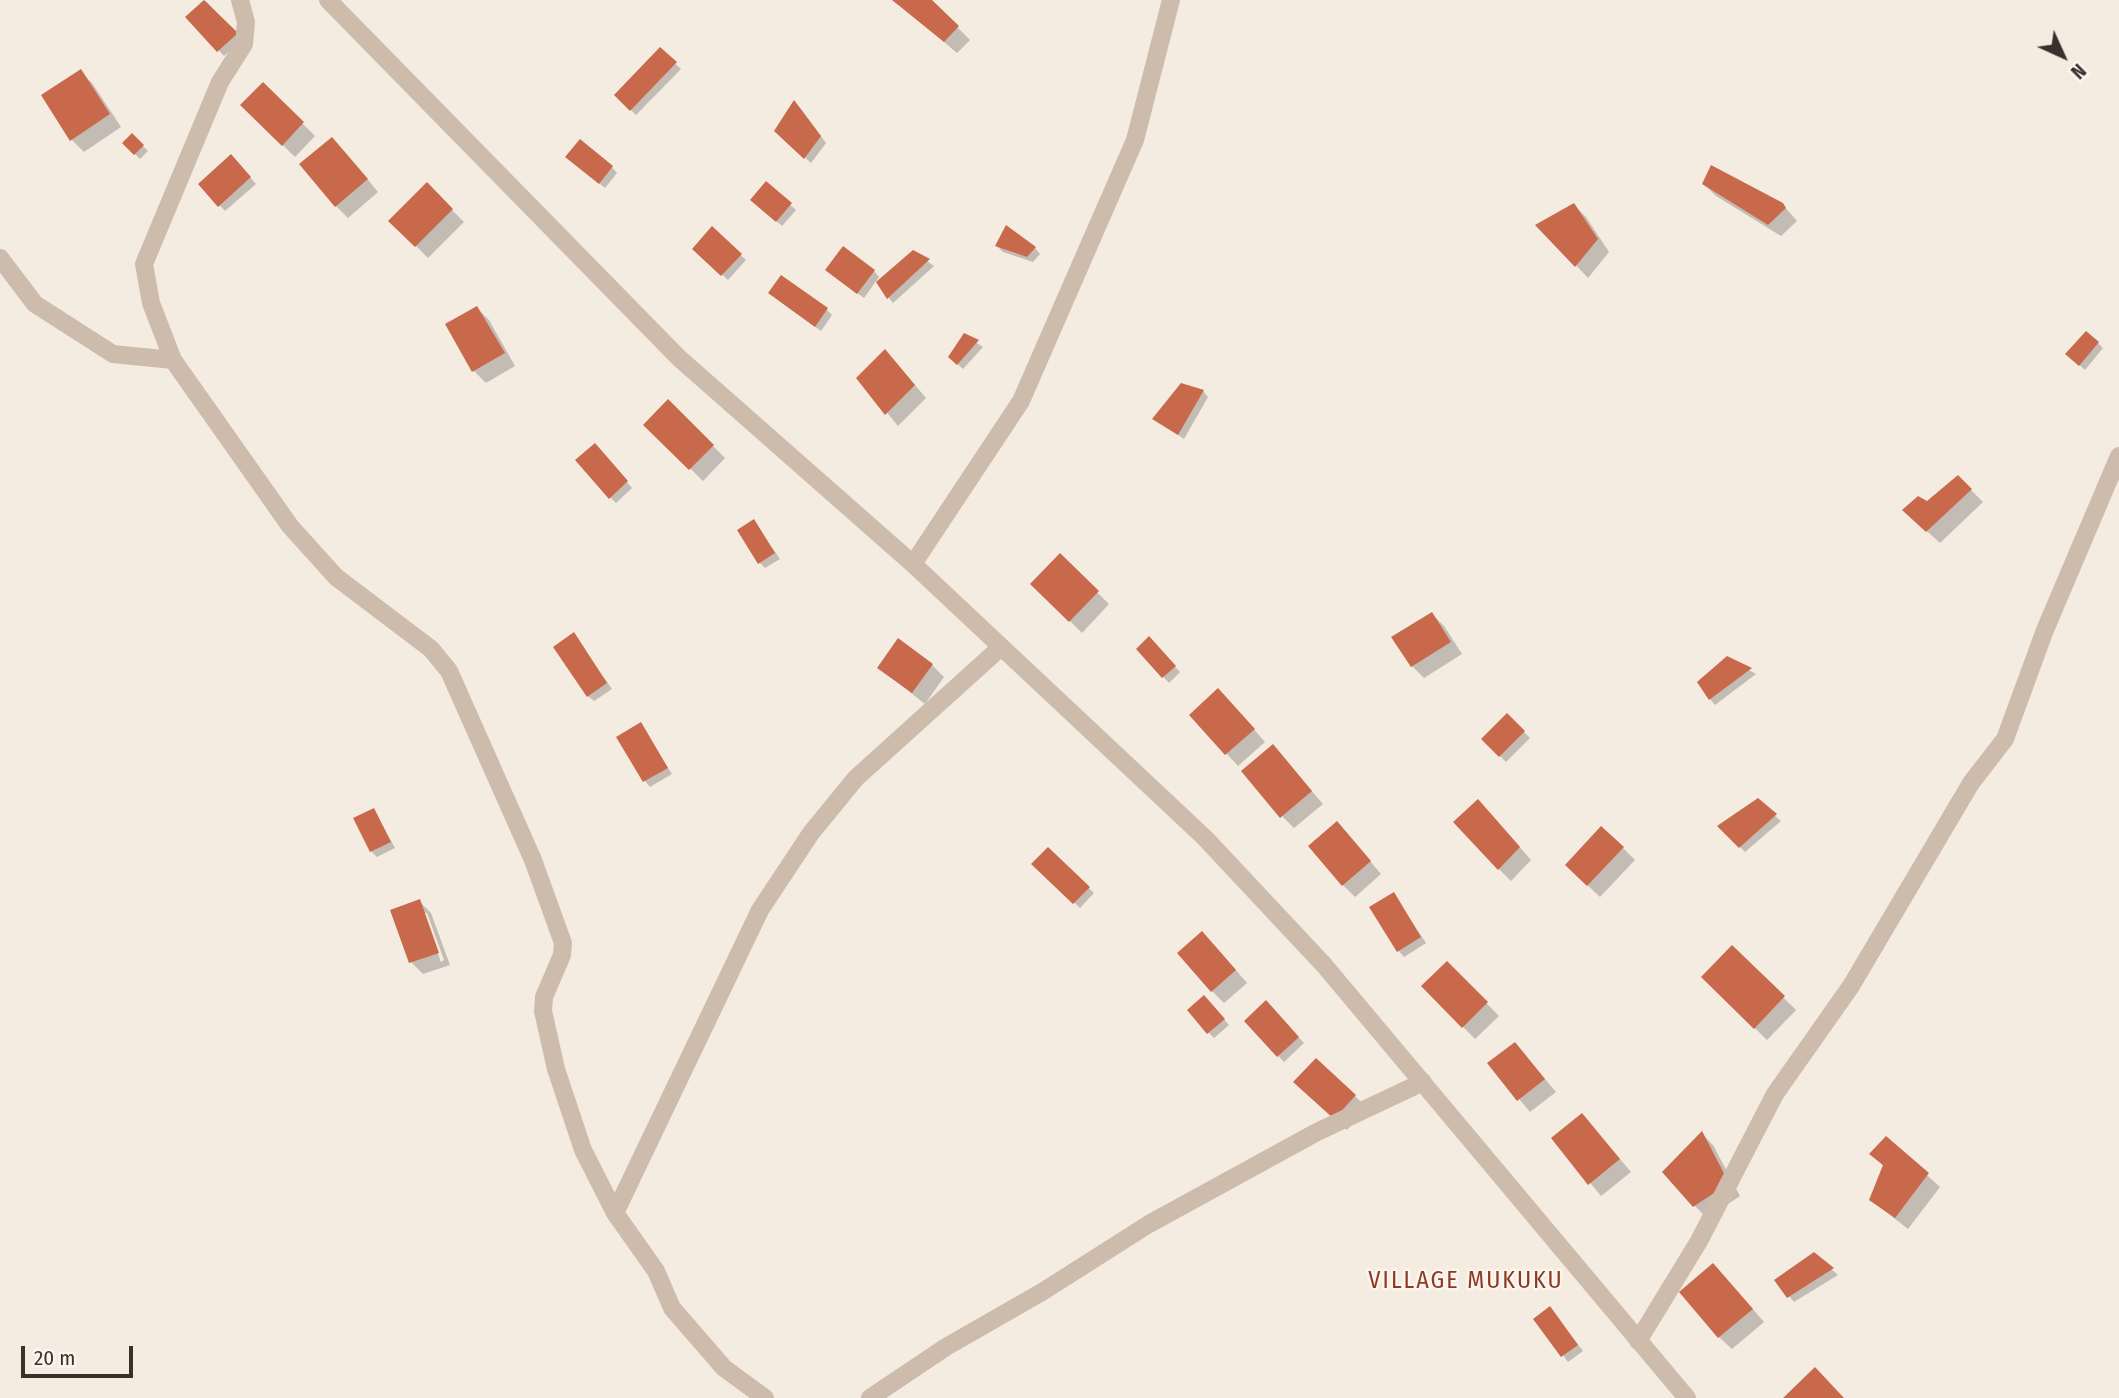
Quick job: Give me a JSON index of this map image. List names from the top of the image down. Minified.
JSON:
{"districts":["VILLAGE MUKUKU"],"scale_bar":"20 m","north":"bottom right"}
